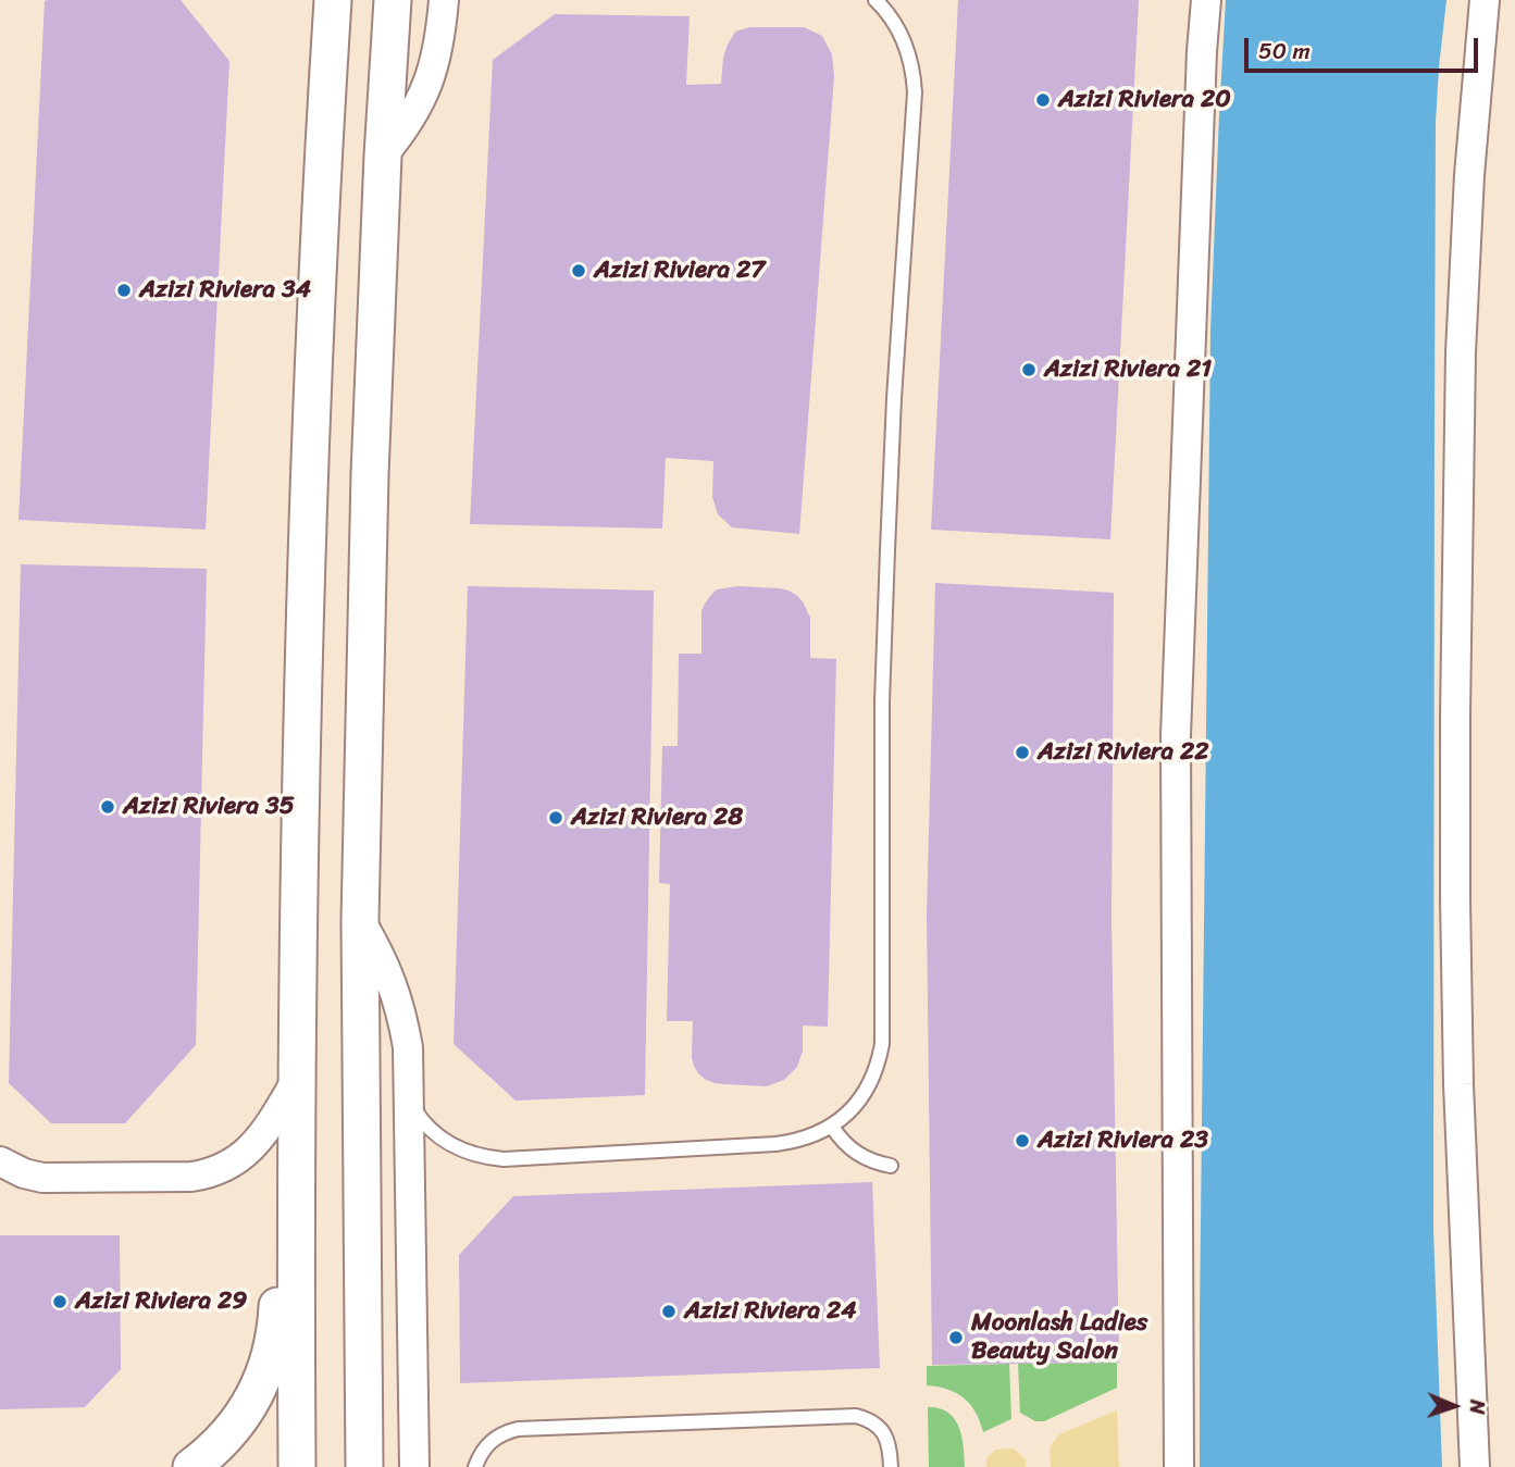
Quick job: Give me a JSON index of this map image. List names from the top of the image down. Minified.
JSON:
{"places":["Azizi Riviera 20","Azizi Riviera 27","Azizi Riviera 34","Azizi Riviera 21","Azizi Riviera 22","Azizi Riviera 35","Azizi Riviera 28","Azizi Riviera 23","Azizi Riviera 29","Azizi Riviera 24","Moonlash Ladies Beauty Salon"],"scale_bar":"50 m","north":"right"}
